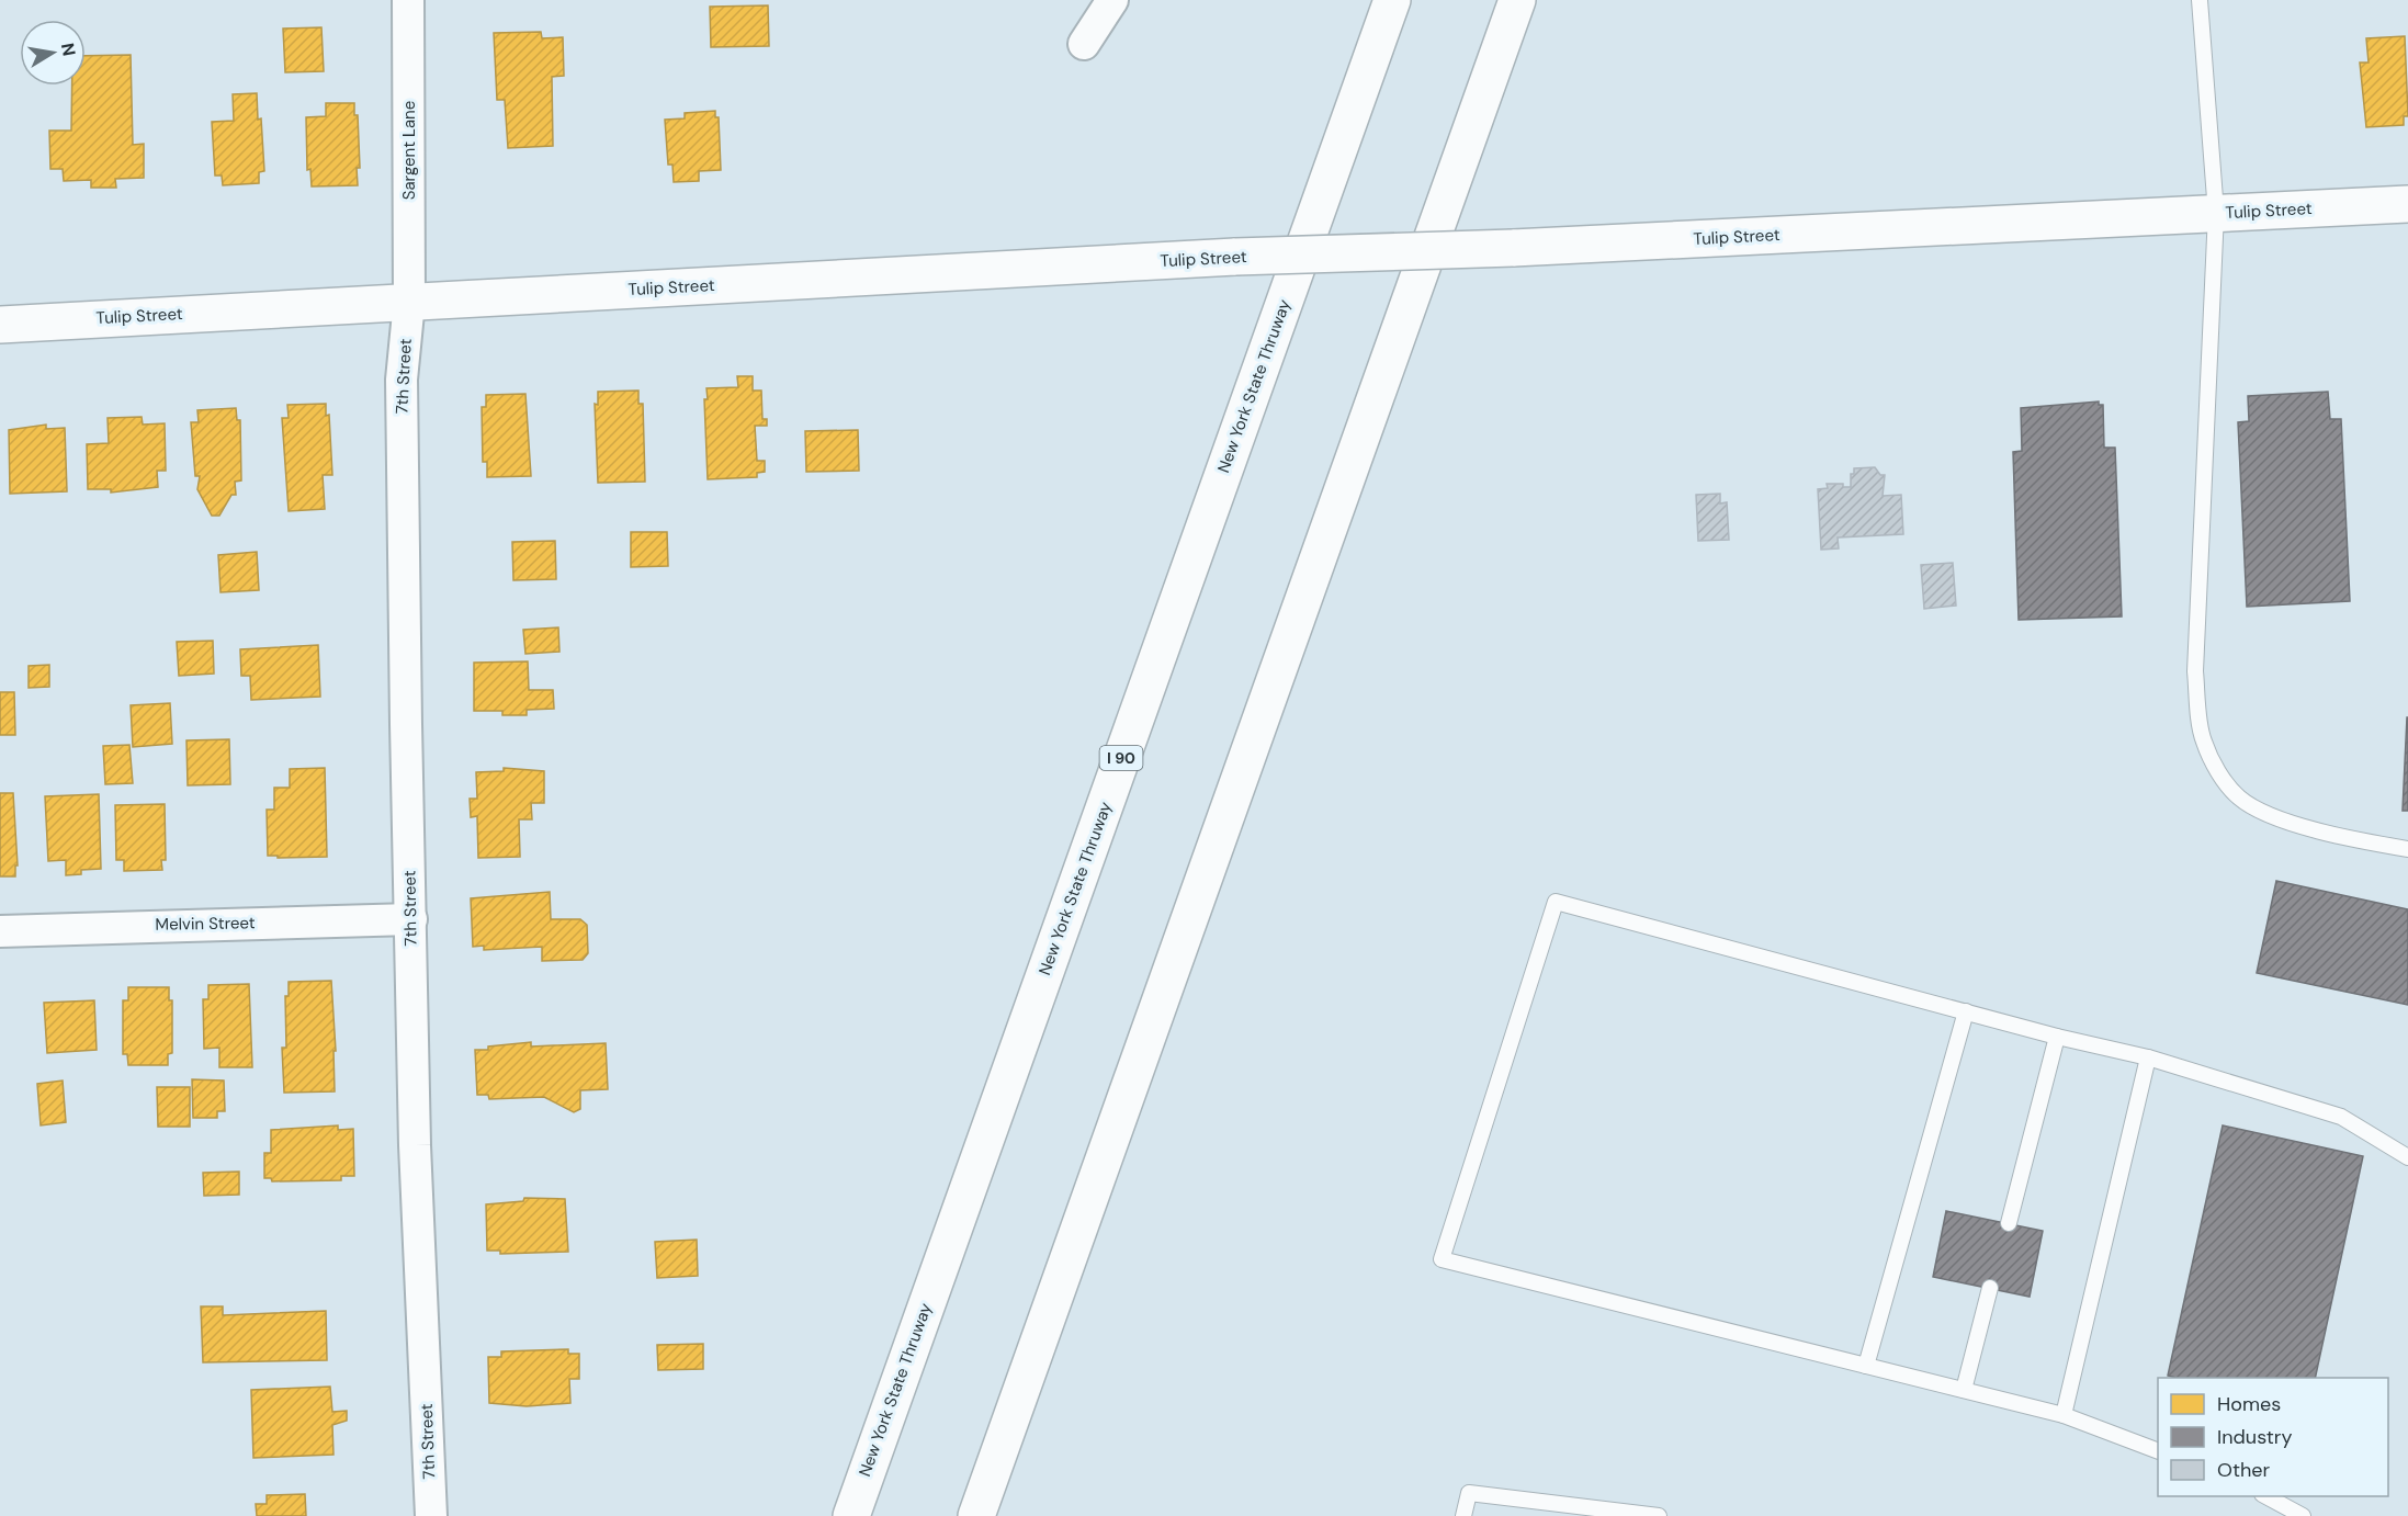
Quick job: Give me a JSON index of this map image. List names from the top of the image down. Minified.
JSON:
{"streets":{"main road":["Tulip Street","New York State Thruway","I 90"],"street":["Sargent Lane","7th Street","Melvin Street"]},"crossings":[["Sargent Lane","Tulip Street"],["Sargent Lane","7th Street"],["Tulip Street","7th Street"],["7th Street","Melvin Street"]],"legend":["Homes","Industry","Other"],"north":"right"}
